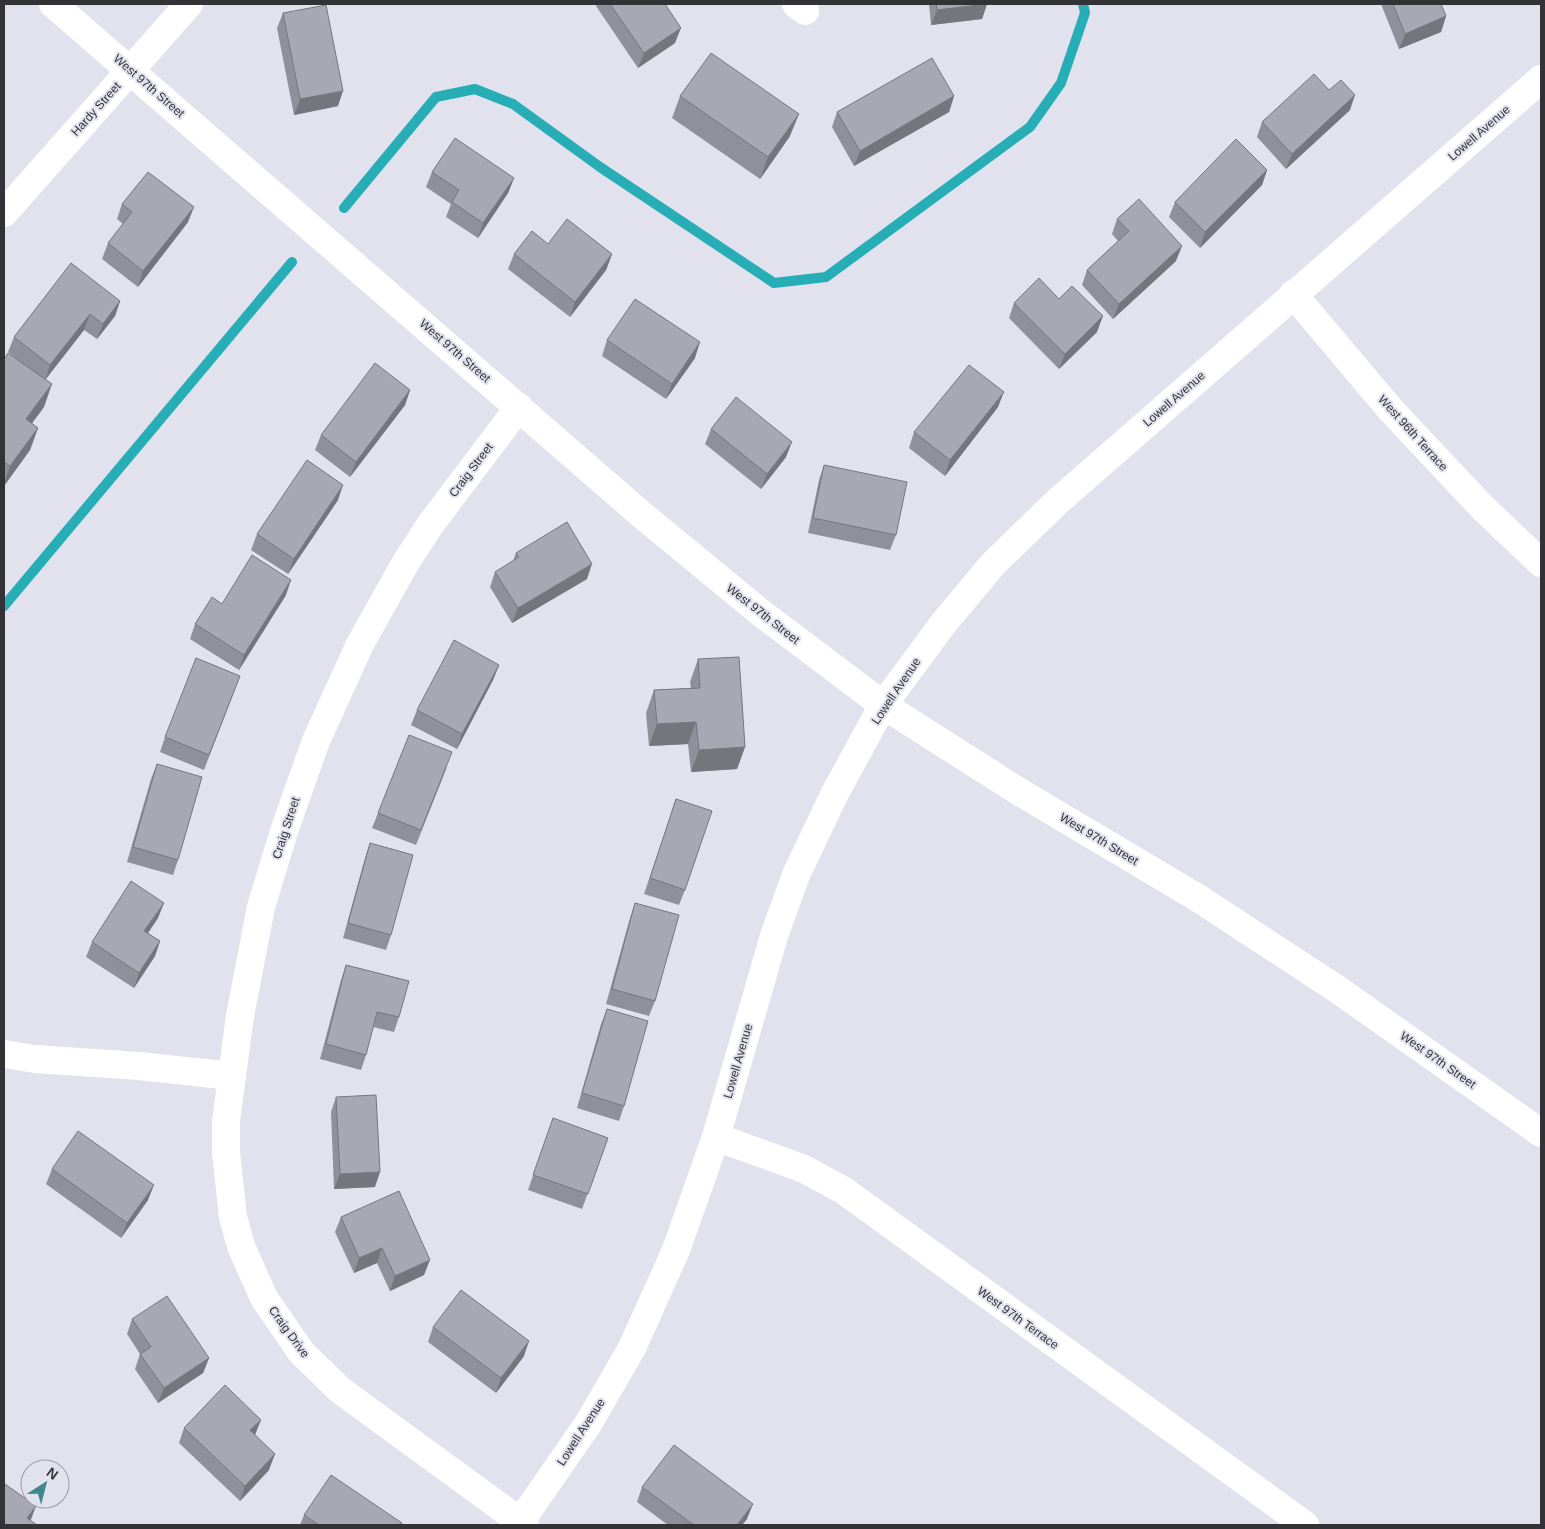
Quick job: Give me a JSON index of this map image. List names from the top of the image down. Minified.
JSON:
{"streets":{"street":["West 97th Street","Hardy Street","Lowell Avenue","West 96th Terrace","Craig Street","West 97th Terrace","Craig Drive"]},"crossings":[["West 97th Street","Hardy Street"],["West 97th Street","Lowell Avenue"],["West 97th Street","Craig Street"],["Lowell Avenue","West 96th Terrace"],["Lowell Avenue","West 97th Terrace"],["Lowell Avenue","Craig Drive"],["Craig Street","Craig Drive"]],"north":"top right"}
